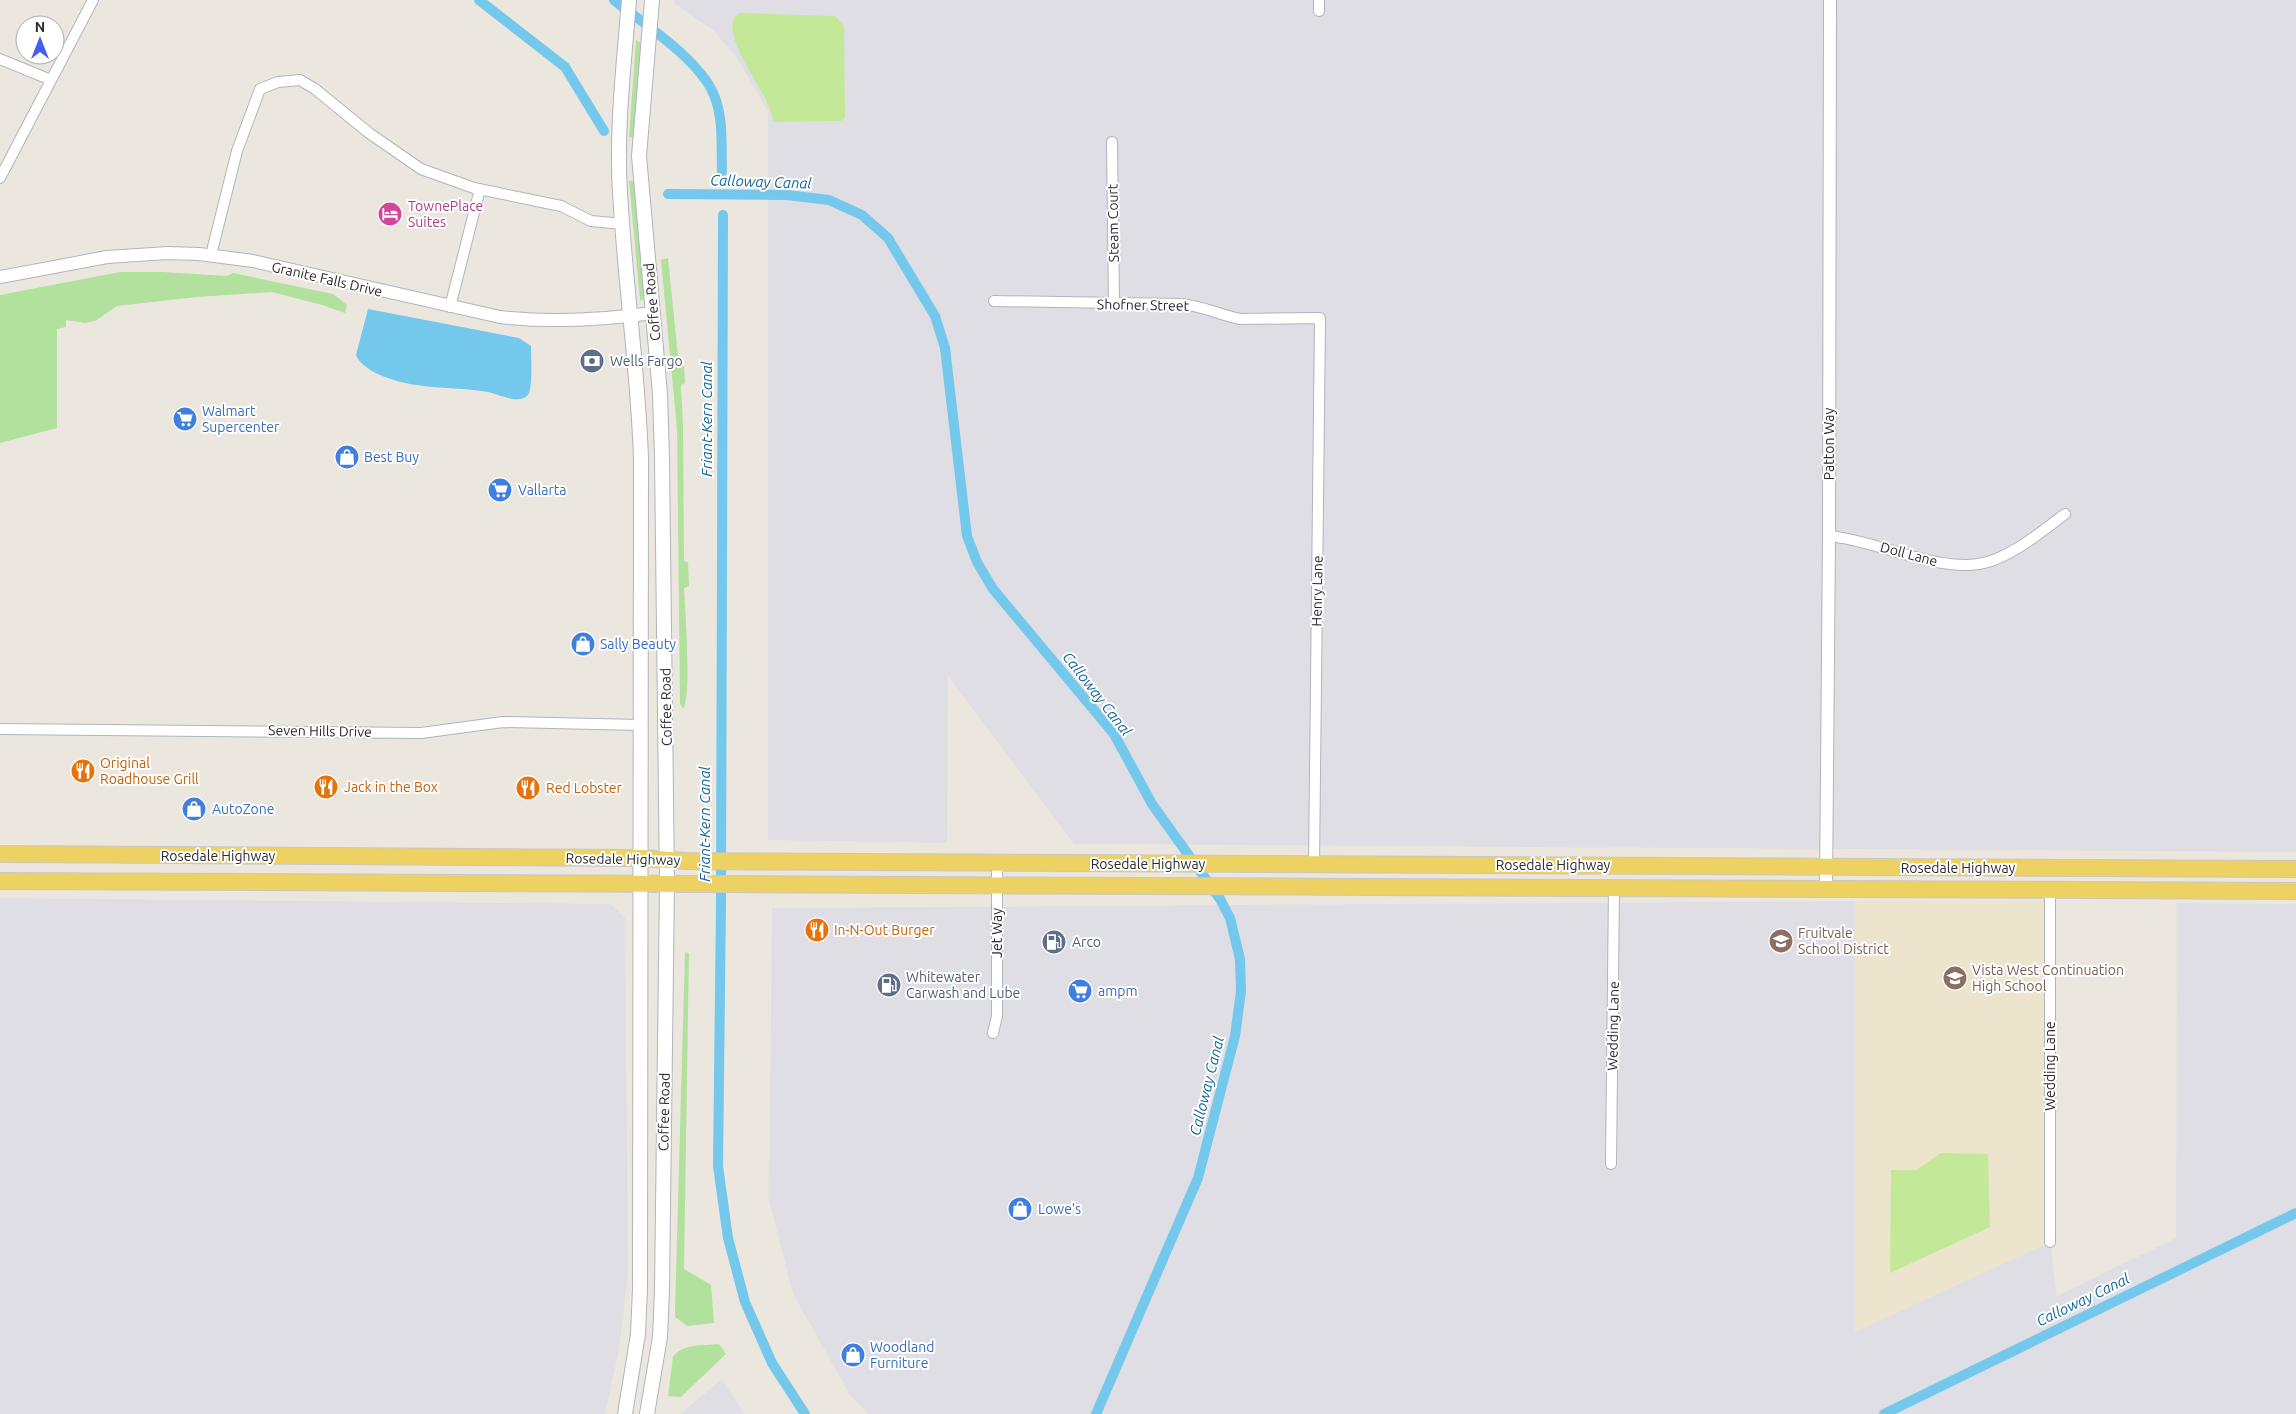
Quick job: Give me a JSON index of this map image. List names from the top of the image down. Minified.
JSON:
{"streets":{"main road":["Coffee Road","Rosedale Highway"],"street":["Steam Court","Granite Falls Drive","Shofner Street","Patton Way","Doll Lane","Henry Lane","Seven Hills Drive","Jet Way","Wedding Lane"]},"crossings":[["Steam Court","Shofner Street"],["Granite Falls Drive","Coffee Road"],["Coffee Road","Seven Hills Drive"],["Coffee Road","Rosedale Highway"],["Shofner Street","Henry Lane"],["Patton Way","Doll Lane"],["Patton Way","Rosedale Highway"],["Henry Lane","Rosedale Highway"],["Rosedale Highway","Jet Way"],["Rosedale Highway","Wedding Lane"]],"water":["Calloway Canal","Friant-Kern Canal"],"places":{"hotel":["TownePlace Suites"],"bank":["Wells Fargo"],"supermarket":["Walmart Supercenter","Vallarta","ampm"],"shop":["Best Buy","Sally Beauty","AutoZone","Lowe's","Woodland Furniture"],"restaurant":["Original Roadhouse Grill","Jack in the Box","Red Lobster","In-N-Out Burger"],"school or university":["Fruitvale School District","Vista West Continuation High School"],"fuel station":["Arco","Whitewater Carwash and Lube"]},"north":"top"}
